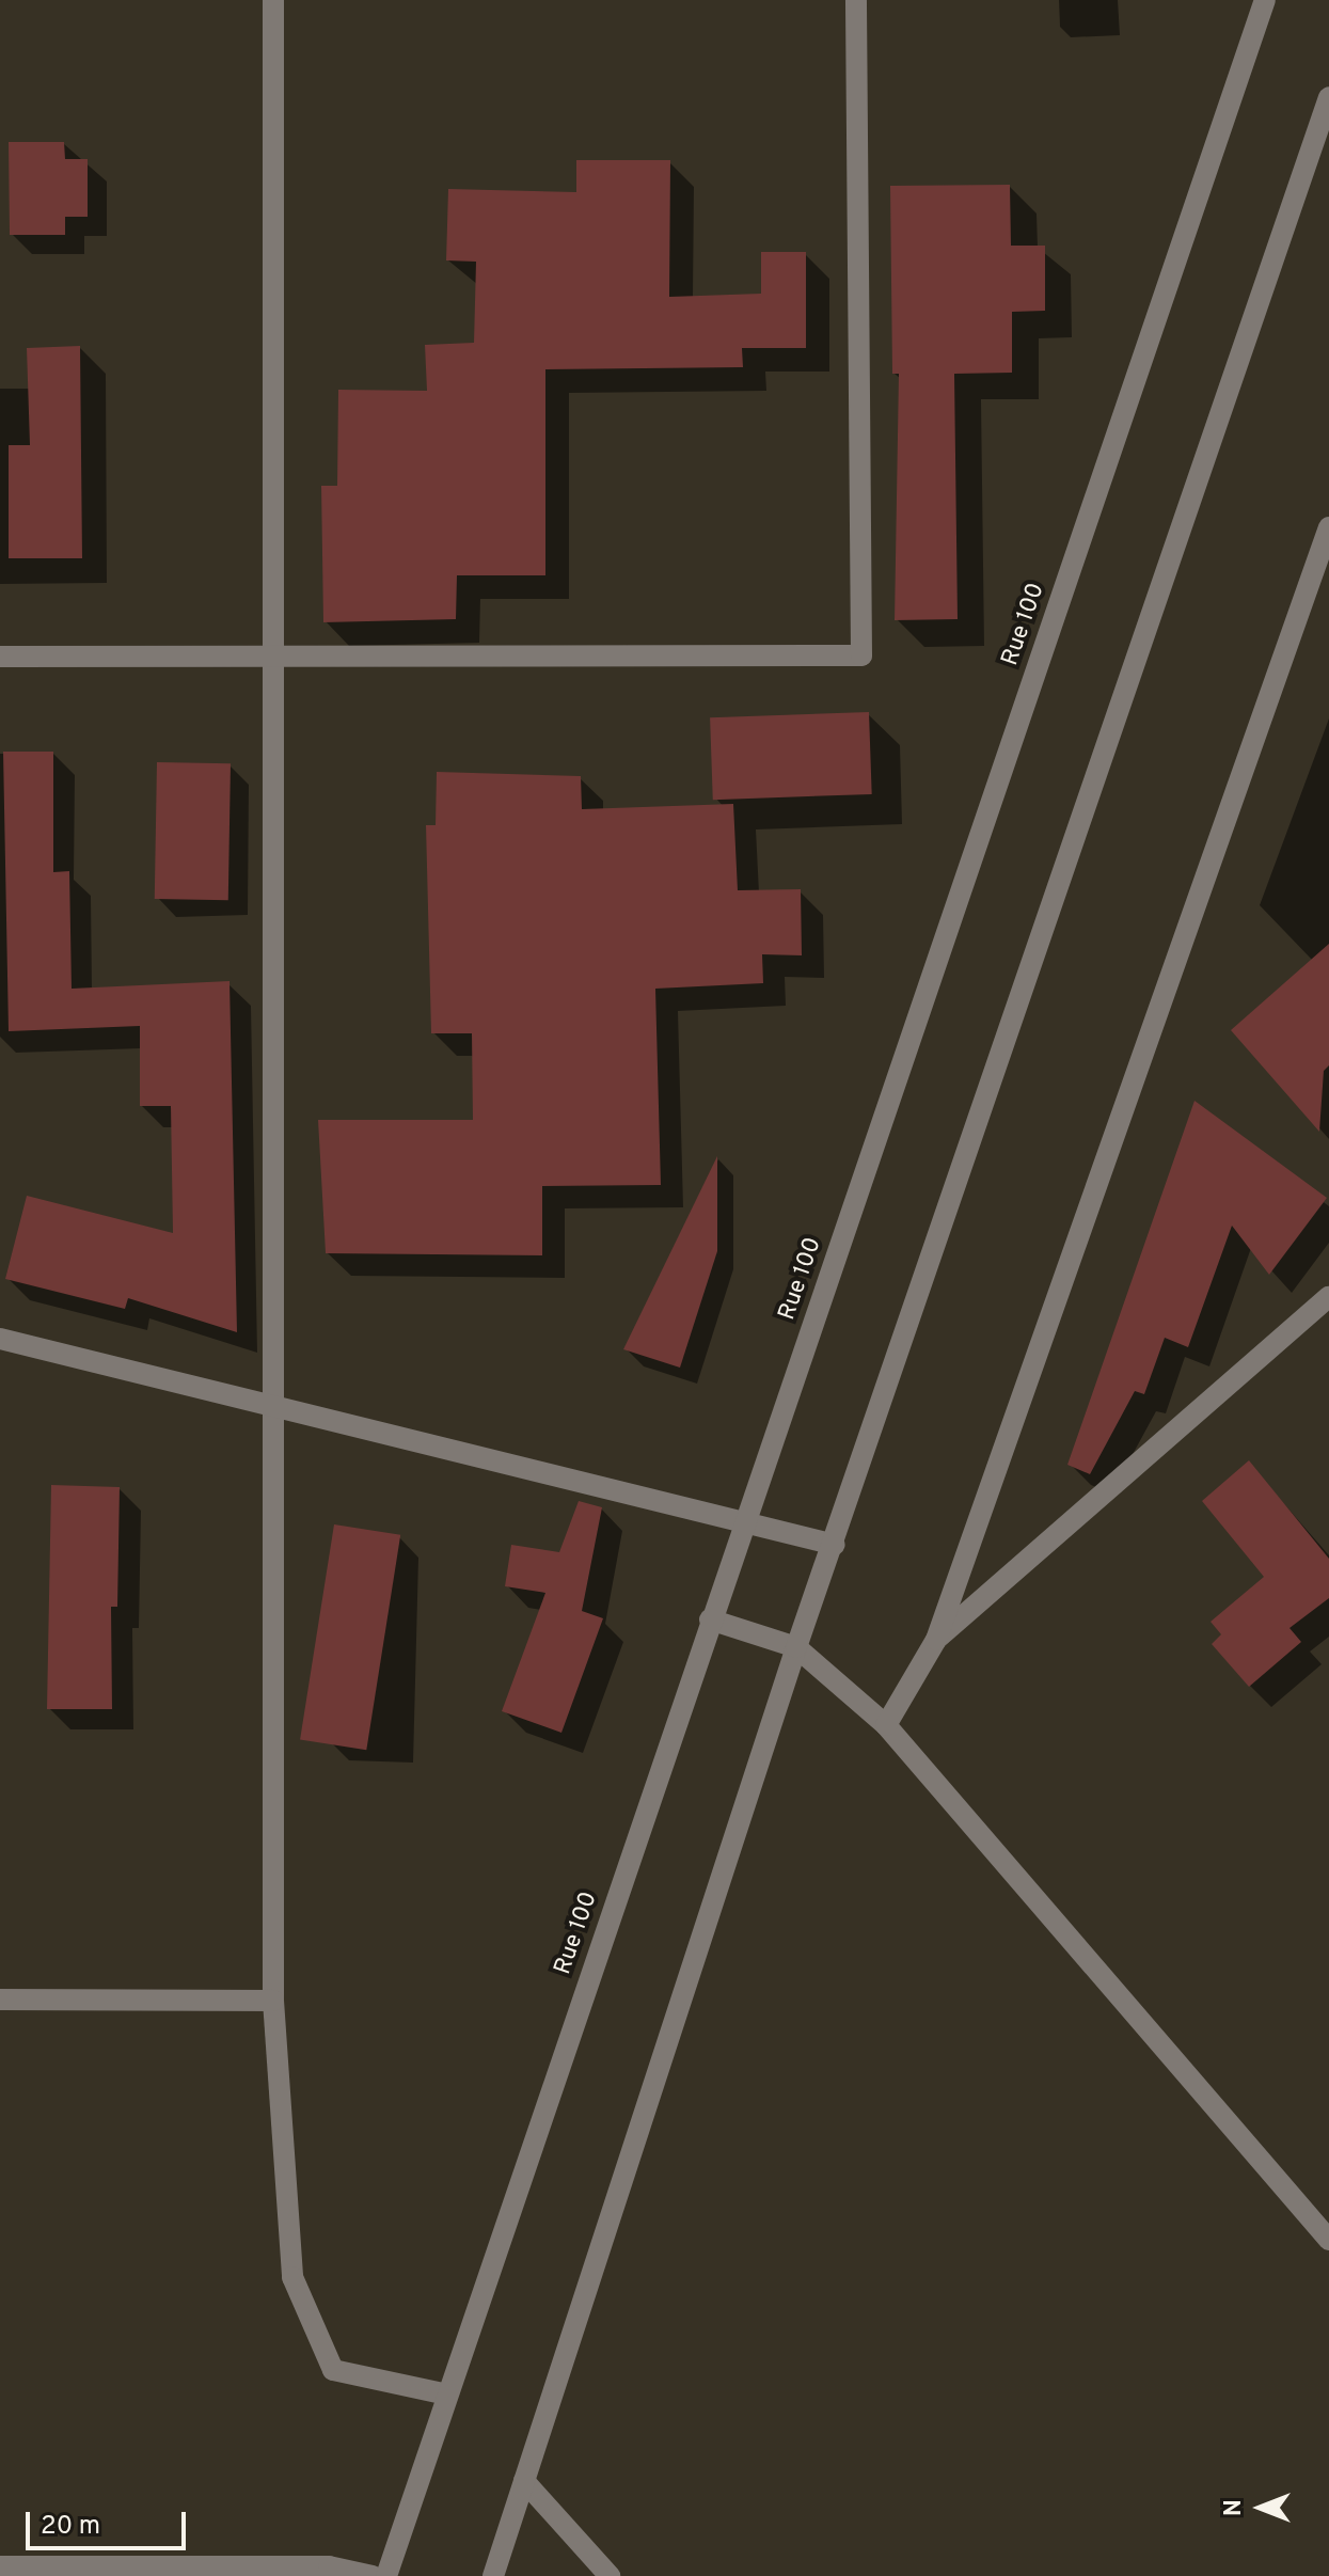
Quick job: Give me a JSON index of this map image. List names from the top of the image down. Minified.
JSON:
{"streets":{"street":["Rue 100"]},"scale_bar":"20 m","north":"left"}
